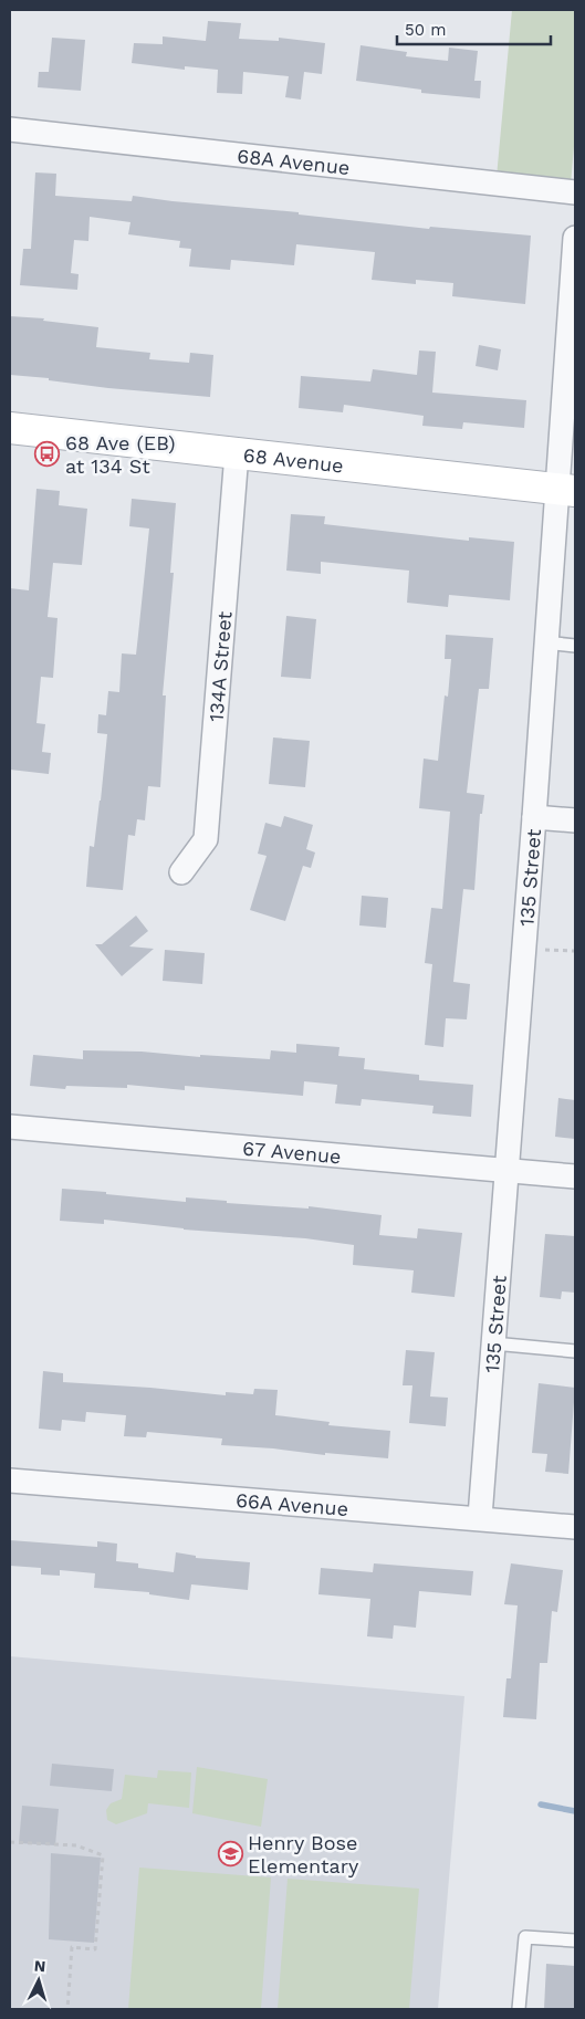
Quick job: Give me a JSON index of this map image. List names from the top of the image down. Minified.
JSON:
{"streets":{"street":["68A Avenue","68 Avenue","134A Street","135 Street","67 Avenue","66A Avenue"]},"crossings":[["68 Avenue","134A Street"],["68 Avenue","135 Street"],["135 Street","67 Avenue"],["135 Street","66A Avenue"]],"places":{"bus stop":["68 Ave (EB) at 134 St"],"school or university":["Henry Bose Elementary"]},"scale_bar":"50 m","north":"top"}
